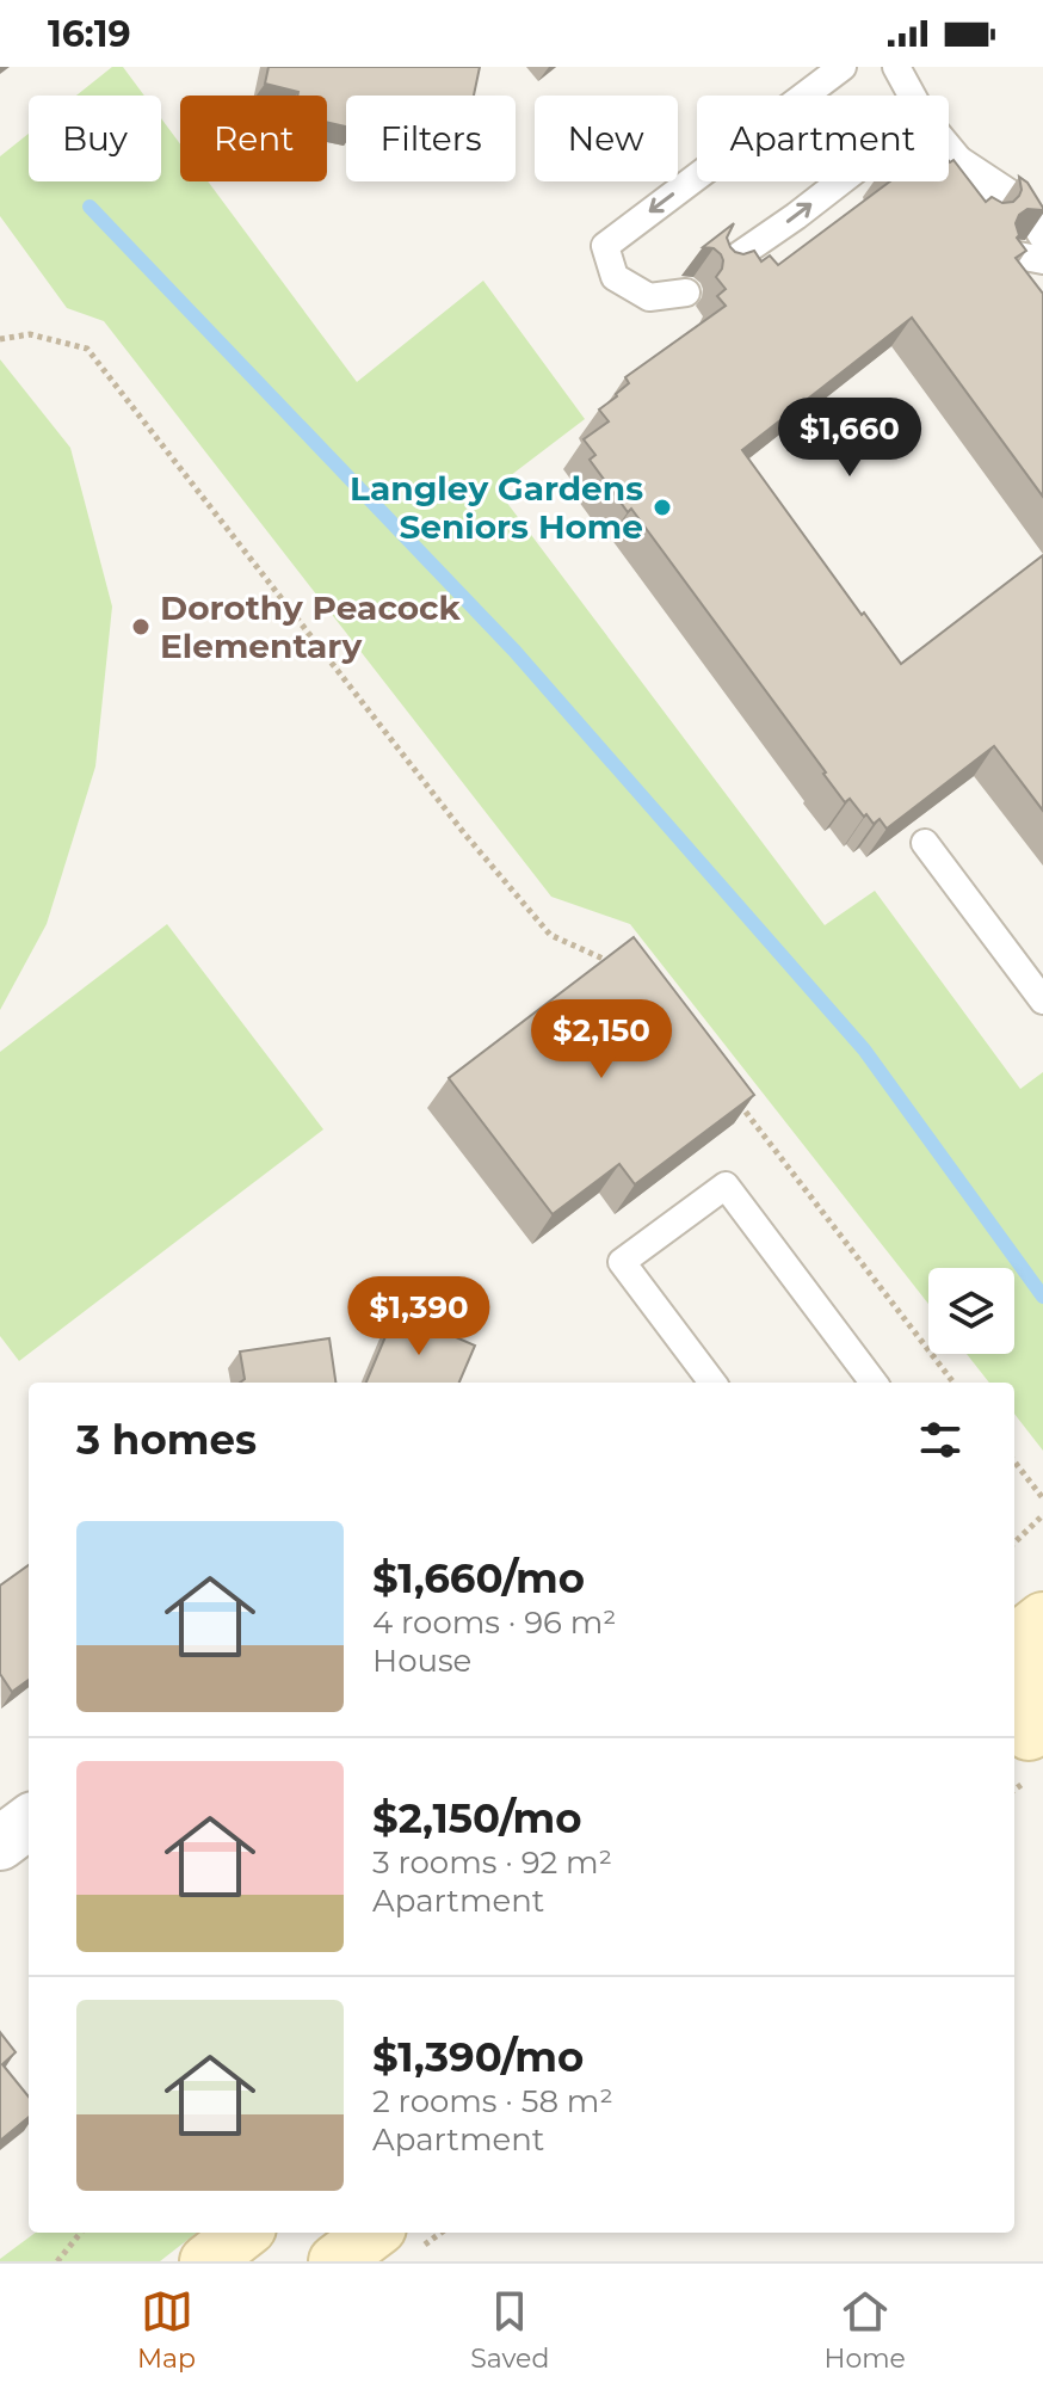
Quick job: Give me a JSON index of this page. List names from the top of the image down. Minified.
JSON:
{"places":["Langley Gardens Seniors Home","Dorothy Peacock Elementary"],"page":{"status":"16:19","chip":["Buy","Rent","Filters","New","Apartment"],"price":["$1,660","$2,150","$1,390"],"heading":"3 homes","list":[{"name":"$1,660/mo","note":"4 rooms · 96 m² · House"},{"name":"$2,150/mo","note":"3 rooms · 92 m² · Apartment"},{"name":"$1,390/mo","note":"2 rooms · 58 m² · Apartment"}],"tabs":["Map","Saved","Home"]}}
